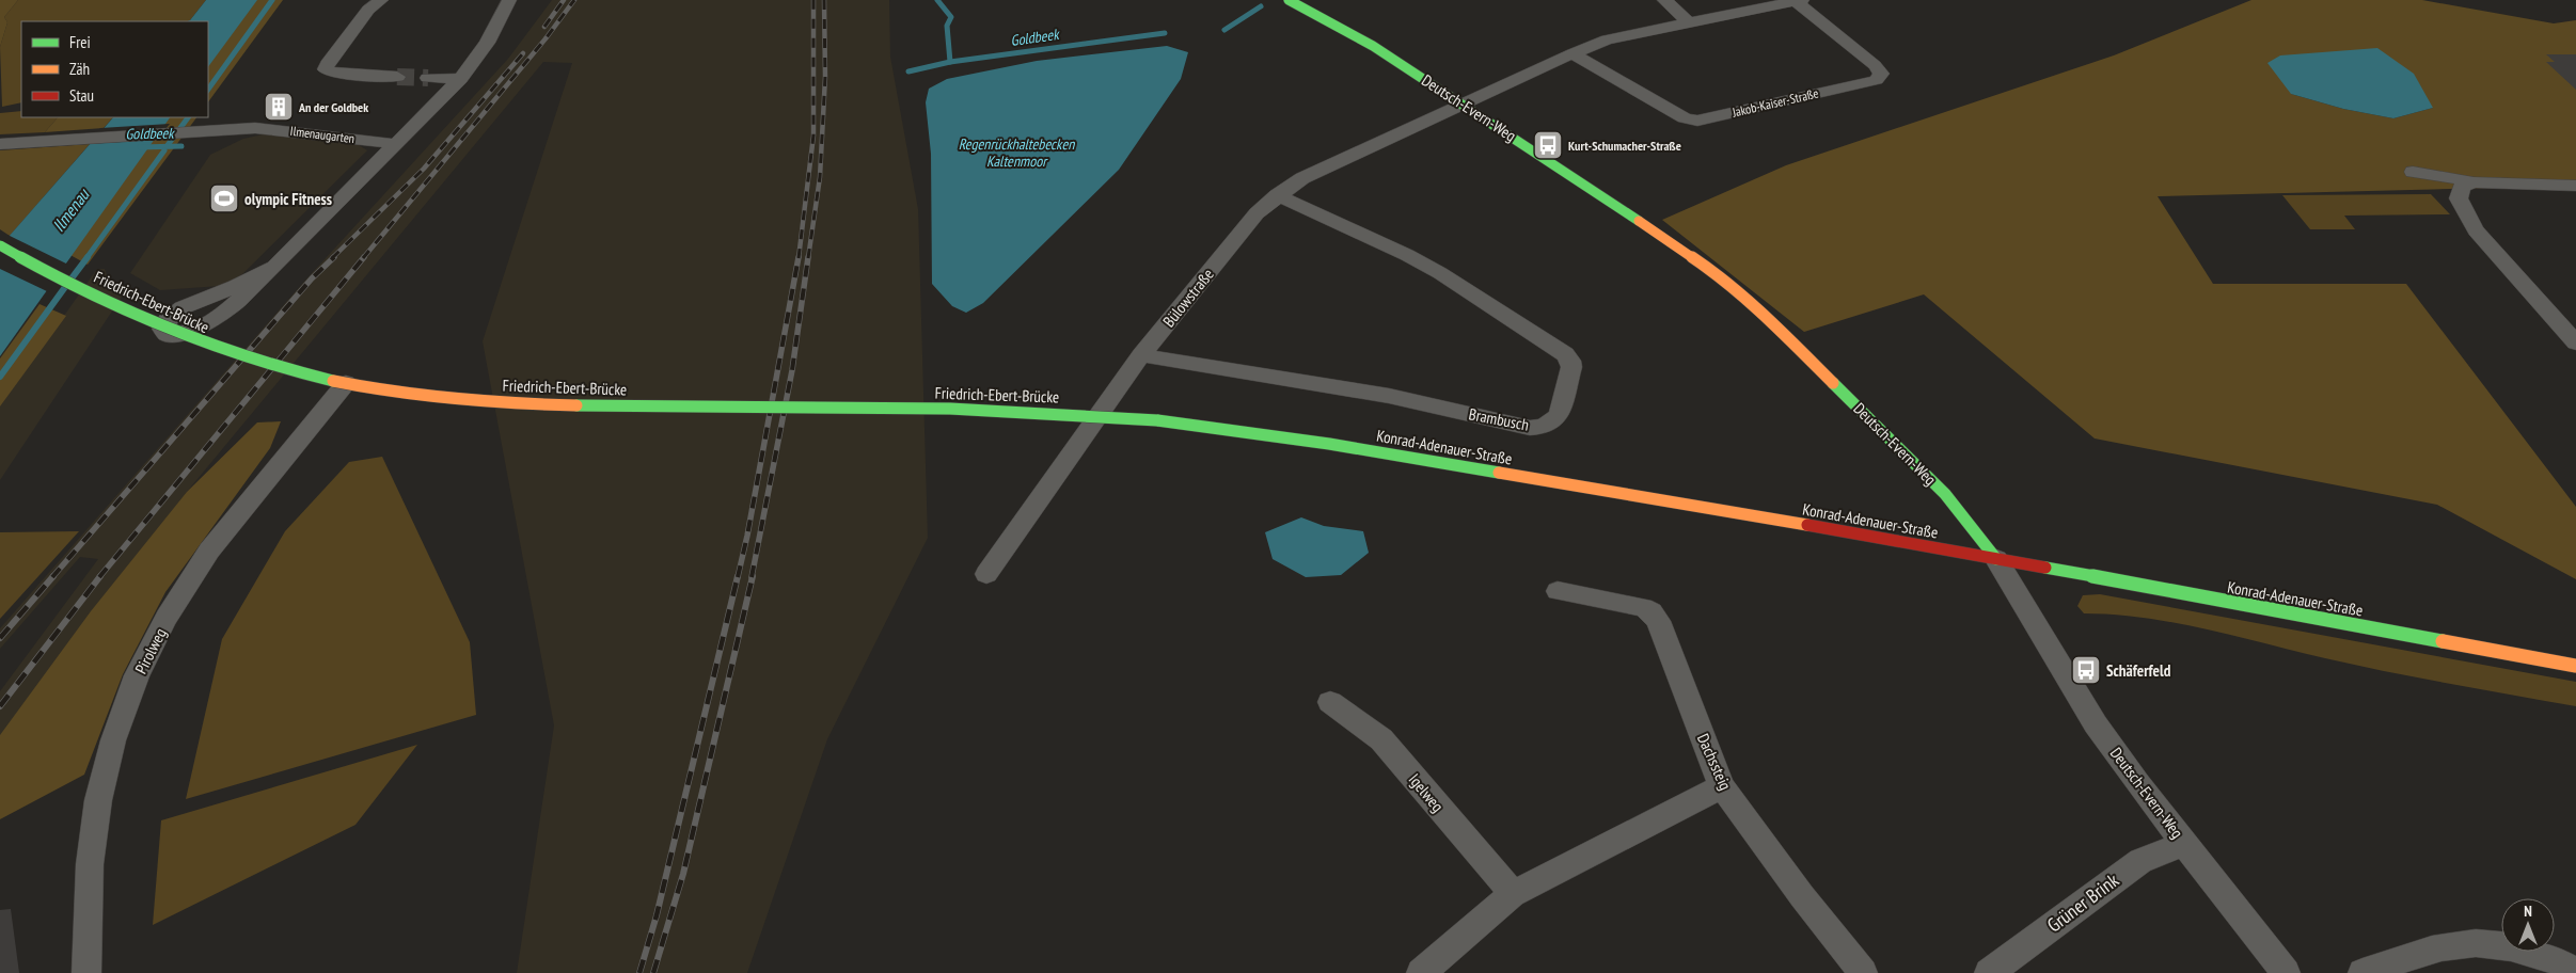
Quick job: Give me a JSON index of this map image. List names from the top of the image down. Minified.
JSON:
{"streets":{"main road":["Deutsch-Evern-Weg","Friedrich-Ebert-Brücke","Konrad-Adenauer-Straße"],"street":["Jakob-Kaiser-Straße","Ilmenaugarten","Bülowstraße","Brambusch","Pirolweg","Dachssteig","Igelweg","Grüner Brink"]},"crossings":[["Deutsch-Evern-Weg","Bülowstraße"],["Deutsch-Evern-Weg","Konrad-Adenauer-Straße"],["Deutsch-Evern-Weg","Grüner Brink"],["Bülowstraße","Brambusch"],["Friedrich-Ebert-Brücke","Konrad-Adenauer-Straße"],["Friedrich-Ebert-Brücke","Pirolweg"]],"water":["Goldbeek","Regenrückhaltebecken Kaltenmoor","Ilmenau"],"places":{"building":["An der Goldbek"],"bus stop":["Kurt-Schumacher-Straße","Schäferfeld"],"sports":["olympic Fitness"]},"legend":["Frei","Zäh","Stau"],"north":"top"}
